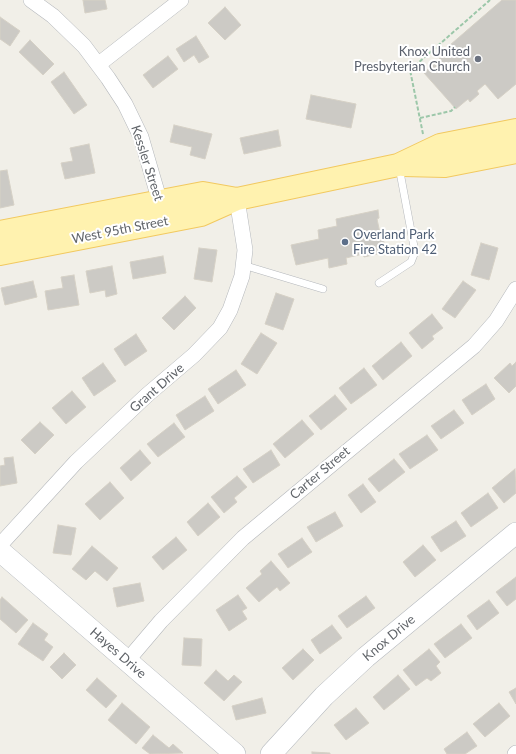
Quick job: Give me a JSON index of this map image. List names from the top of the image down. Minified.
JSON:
{"streets":{"main road":["West 95th Street"],"street":["Kessler Street","Grant Drive","Carter Street","Knox Drive","Hayes Drive"]},"crossings":[["Kessler Street","West 95th Street"],["West 95th Street","Grant Drive"],["Carter Street","Hayes Drive"]],"places":["Knox United Presbyterian Church","Overland Park Fire Station 42"]}
